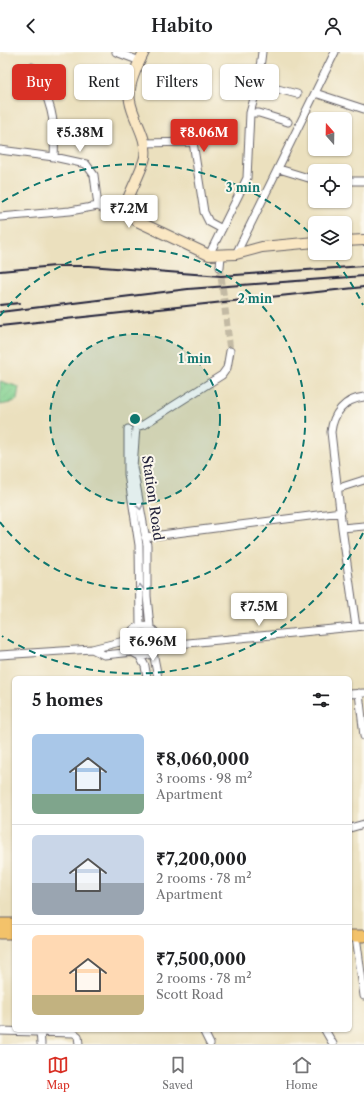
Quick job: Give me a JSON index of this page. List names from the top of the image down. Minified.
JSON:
{"streets":{"street":["Station Road"]},"north":"top","page":{"header":"Habito","chip":["Buy","Rent","Filters","New"],"price":["₹5.38M","₹8.06M","₹7.2M","₹7.5M","₹6.96M"],"heading":"5 homes","list":[{"name":"₹8,060,000","note":"3 rooms · 98 m² · Apartment"},{"name":"₹7,200,000","note":"2 rooms · 78 m² · Apartment"},{"name":"₹7,500,000","note":"2 rooms · 78 m² · Scott Road"}],"tabs":["Map","Saved","Home"]},"rings":["3 min","2 min","1 min"]}
